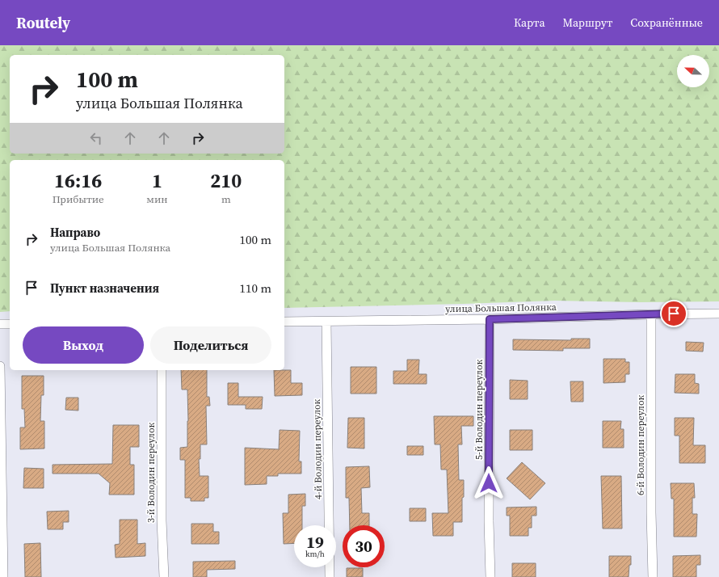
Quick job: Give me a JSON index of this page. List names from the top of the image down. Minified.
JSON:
{"streets":{"street":["улица Большая Полянка","5-й Володин переулок","6-й Володин переулок","4-й Володин переулок","3-й Володин переулок"]},"crossings":[["улица Большая Полянка","5-й Володин переулок"],["улица Большая Полянка","6-й Володин переулок"],["улица Большая Полянка","4-й Володин переулок"]],"north":"left","page":{"header":"Routely","nav":["Карта","Маршрут","Сохранённые"],"turn":["100 m","улица Большая Полянка"],"eta":["16:16","Прибытие","1","мин","210","m"],"list":[{"name":"Направо","note":"улица Большая Полянка","value":"100 m"},{"name":"Пункт назначения","value":"110 m"}],"buttons":["Выход","Поделиться"],"speed":"19 km/h","limit":"30"}}
